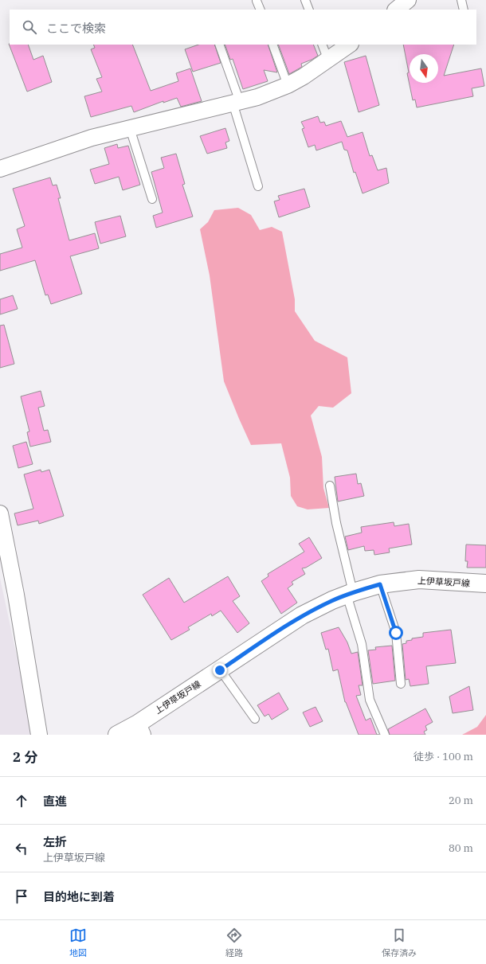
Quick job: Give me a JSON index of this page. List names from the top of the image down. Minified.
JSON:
{"streets":{"main road":["上伊草坂戸線"]},"north":"bottom","page":{"search":"ここで検索","heading":["2 分","徒歩 · 100 m"],"list":[["直進","20 m"],["左折","上伊草坂戸線","80 m"],"目的地に到着"],"nav":["地図","経路","保存済み"]}}
